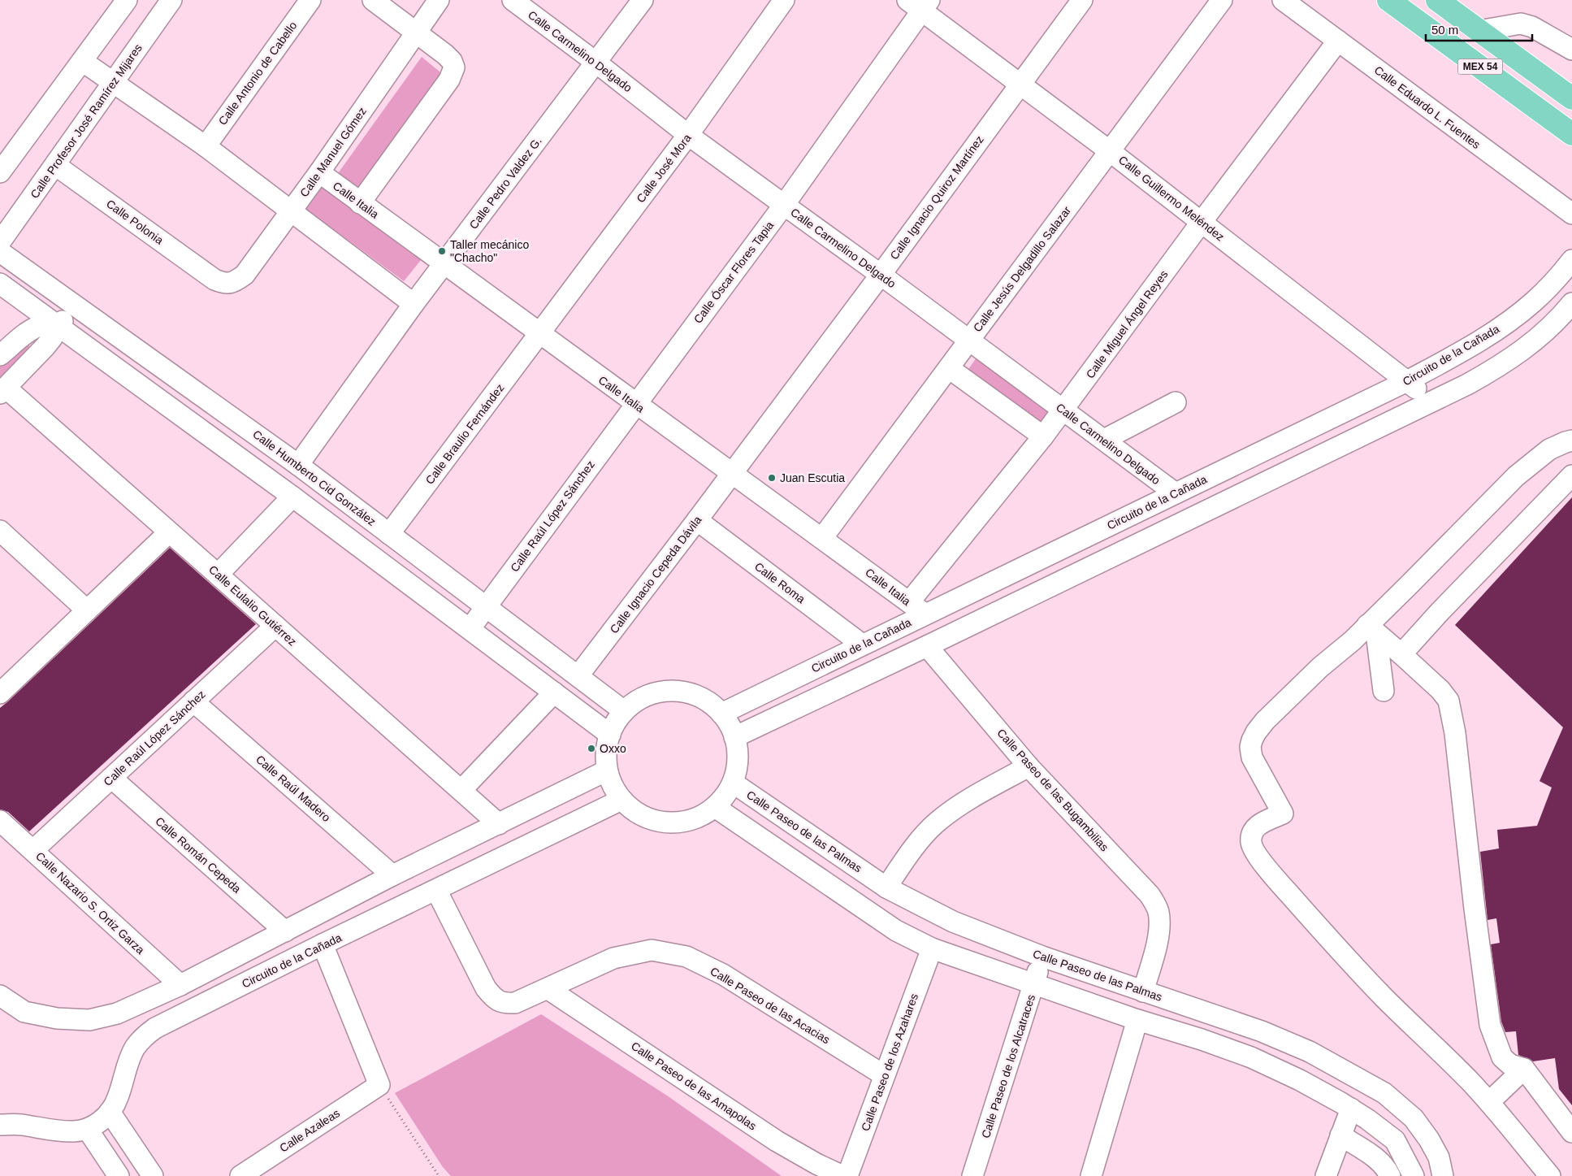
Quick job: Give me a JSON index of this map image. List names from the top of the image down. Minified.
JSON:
{"streets":{"main road":["MEX 54"],"street":["Calle Carmelino Delgado","Calle Antonio de Cabello","Calle Eduardo L. Fuentes","Calle Profesor José Ramírez Mijares","Calle Manuel Gómez","Calle José Mora","Calle Pedro Valdez G.","Calle Ignacio Quiroz Martínez","Calle Guillermo Meléndez","Calle Italia","Calle Polonia","Calle Jesús Delgadillo Salazar","Calle Óscar Flores Tapia","Calle Miguel Ángel Reyes","Circuito de la Cañada","Calle Braulio Fernández","Calle Humberto Cid González","Calle Raúl López Sánchez","Calle Ignacio Cepeda Dávila","Calle Roma","Calle Eulalio Gutiérrez","Calle Raúl Madero","Calle Paseo de las Bugambilias","Calle Paseo de las Palmas","Calle Román Cepeda","Calle Nazario S. Ortiz Garza","Calle Paseo de las Acacias","Calle Paseo de los Azahares","Calle Paseo de los Alcatraces","Calle Paseo de las Amapolas","Calle Azaleas"]},"crossings":[["Calle Carmelino Delgado","Calle José Mora"],["Calle Carmelino Delgado","Calle Pedro Valdez G."],["Calle Carmelino Delgado","Calle Ignacio Quiroz Martínez"],["Calle Carmelino Delgado","Calle Jesús Delgadillo Salazar"],["Calle Carmelino Delgado","Calle Óscar Flores Tapia"],["Calle Carmelino Delgado","Calle Miguel Ángel Reyes"],["Calle Carmelino Delgado","Circuito de la Cañada"],["Calle Eduardo L. Fuentes","Calle Miguel Ángel Reyes"],["Calle Profesor José Ramírez Mijares","Calle Polonia"],["Calle Manuel Gómez","Calle Italia"],["Calle Manuel Gómez","Calle Polonia"],["Calle José Mora","Calle Italia"],["Calle José Mora","Calle Braulio Fernández"],["Calle Pedro Valdez G.","Calle Italia"],["Calle Pedro Valdez G.","Calle Humberto Cid González"],["Calle Ignacio Quiroz Martínez","Calle Guillermo Meléndez"],["Calle Ignacio Quiroz Martínez","Calle Italia"],["Calle Ignacio Quiroz Martínez","Calle Ignacio Cepeda Dávila"],["Calle Guillermo Meléndez","Calle Jesús Delgadillo Salazar"],["Calle Guillermo Meléndez","Calle Óscar Flores Tapia"],["Calle Guillermo Meléndez","Calle Miguel Ángel Reyes"],["Calle Guillermo Meléndez","Circuito de la Cañada"],["Calle Italia","Calle Jesús Delgadillo Salazar"],["Calle Italia","Calle Óscar Flores Tapia"],["Calle Italia","Calle Miguel Ángel Reyes"],["Calle Italia","Circuito de la Cañada"],["Calle Italia","Calle Braulio Fernández"],["Calle Italia","Calle Raúl López Sánchez"],["Calle Italia","Calle Ignacio Cepeda Dávila"],["Calle Óscar Flores Tapia","Calle Raúl López Sánchez"],["Calle Miguel Ángel Reyes","Circuito de la Cañada"],["Circuito de la Cañada","Calle Humberto Cid González"],["Circuito de la Cañada","Calle Roma"],["Circuito de la Cañada","Calle Paseo de las Palmas"],["Circuito de la Cañada","Calle Paseo de las Acacias"],["Calle Braulio Fernández","Calle Humberto Cid González"],["Calle Humberto Cid González","Calle Raúl López Sánchez"],["Calle Humberto Cid González","Calle Ignacio Cepeda Dávila"],["Calle Humberto Cid González","Calle Paseo de las Palmas"],["Calle Raúl López Sánchez","Calle Eulalio Gutiérrez"],["Calle Raúl López Sánchez","Calle Raúl Madero"],["Calle Raúl López Sánchez","Calle Román Cepeda"],["Calle Raúl López Sánchez","Calle Nazario S. Ortiz Garza"],["Calle Ignacio Cepeda Dávila","Calle Roma"],["Calle Paseo de las Bugambilias","Calle Paseo de las Palmas"],["Calle Paseo de las Palmas","Calle Paseo de los Alcatraces"],["Calle Paseo de las Acacias","Calle Paseo de los Azahares"],["Calle Paseo de las Acacias","Calle Paseo de las Amapolas"]],"places":["Taller mecánico \"Chacho\"","Juan Escutia","Oxxo"],"scale_bar":"50 m"}
